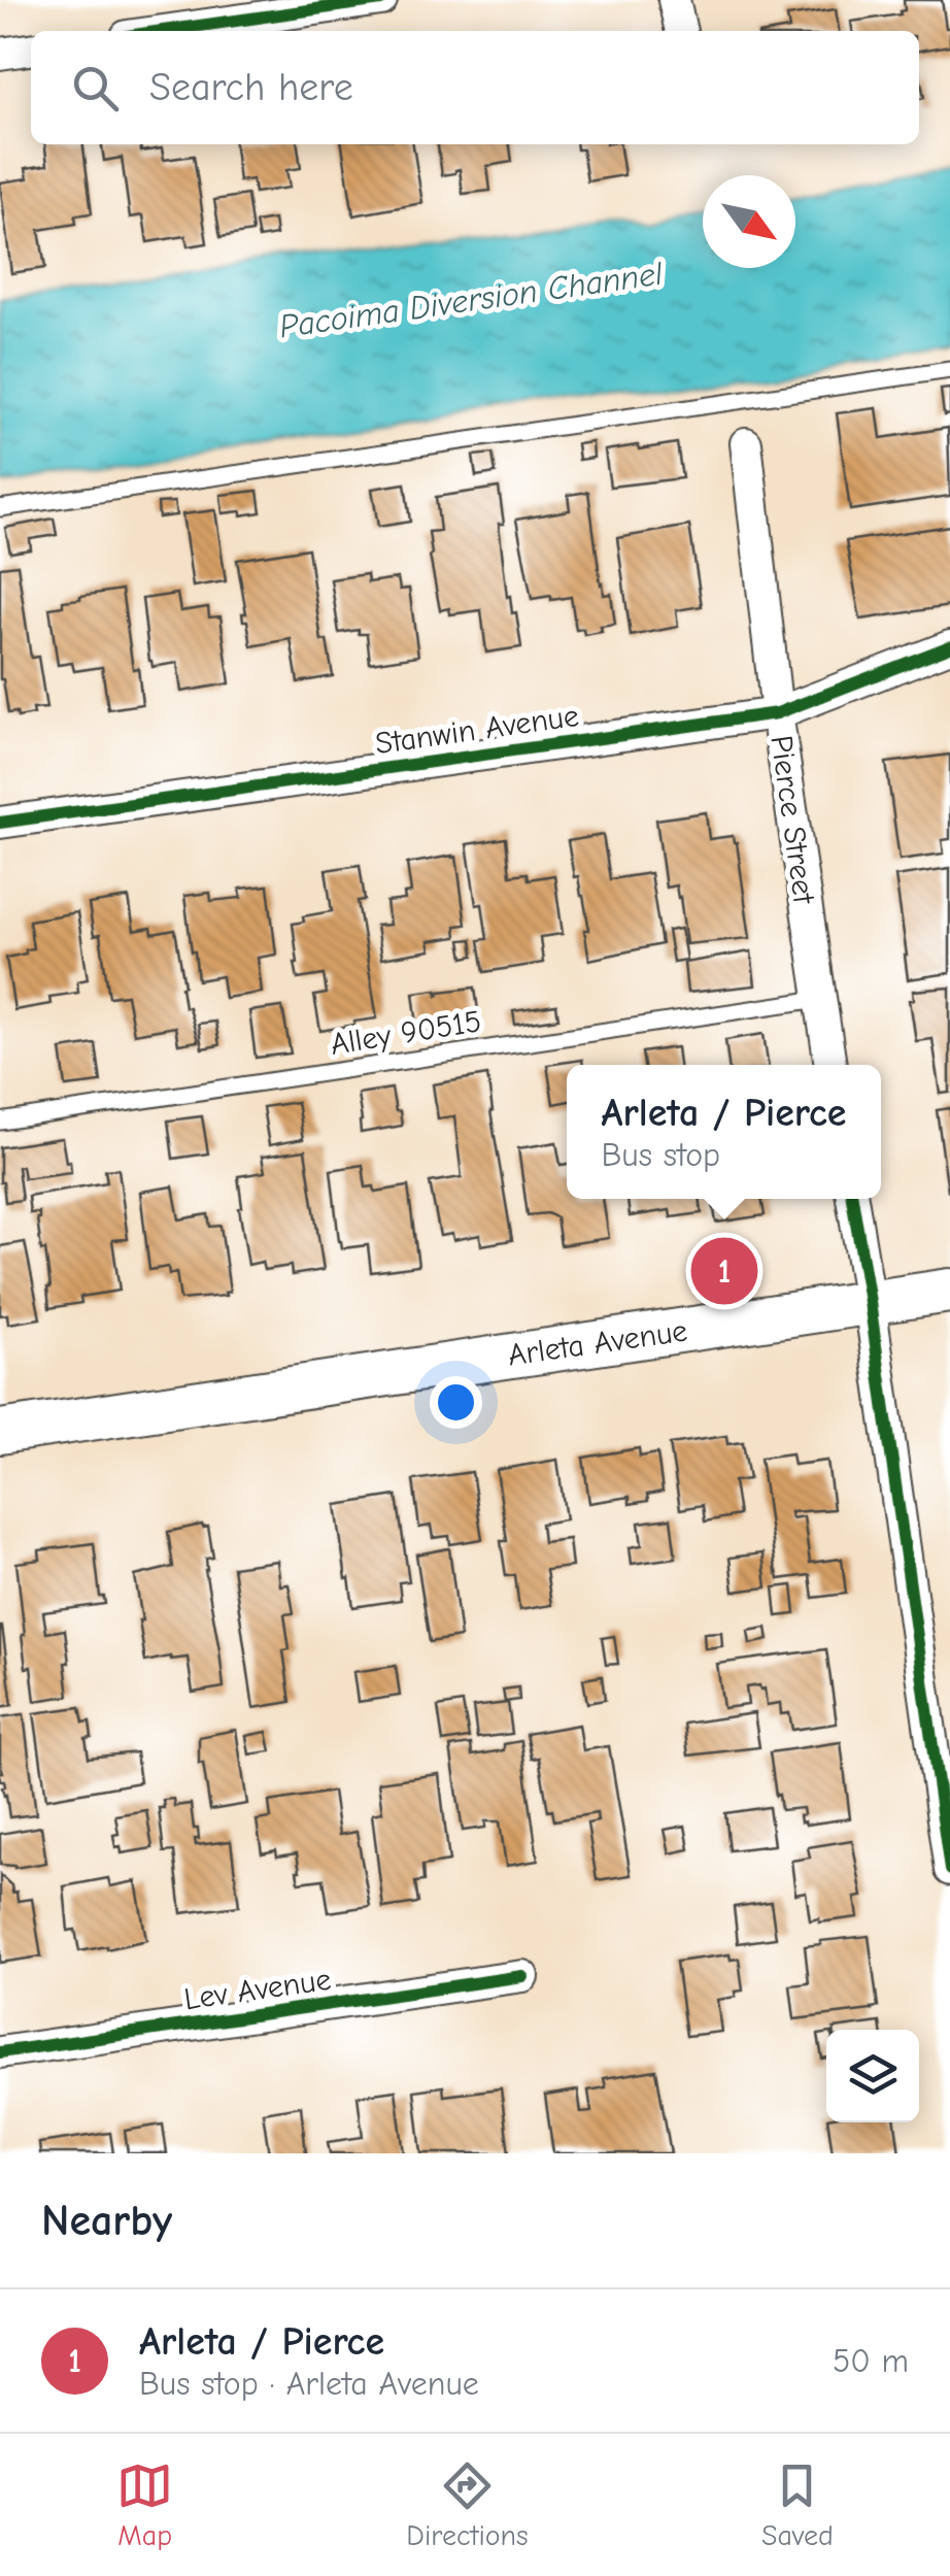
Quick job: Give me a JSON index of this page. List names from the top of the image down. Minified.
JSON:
{"streets":{"main road":["Arleta Avenue"],"street":["Stanwin Avenue","Pierce Street","Lev Avenue"],"lane":["Alley 90515"]},"crossings":[["Stanwin Avenue","Pierce Street"],["Pierce Street","Alley 90515"]],"water":["Pacoima Diversion Channel"],"north":"bottom right","page":{"search":"Search here","popup":["Arleta / Pierce","Bus stop"],"pins":"1","heading":"Nearby","list":[{"mark":"1","name":"Arleta / Pierce","note":"Bus stop · Arleta Avenue","value":"50 m"}],"nav":["Map","Directions","Saved"]}}
